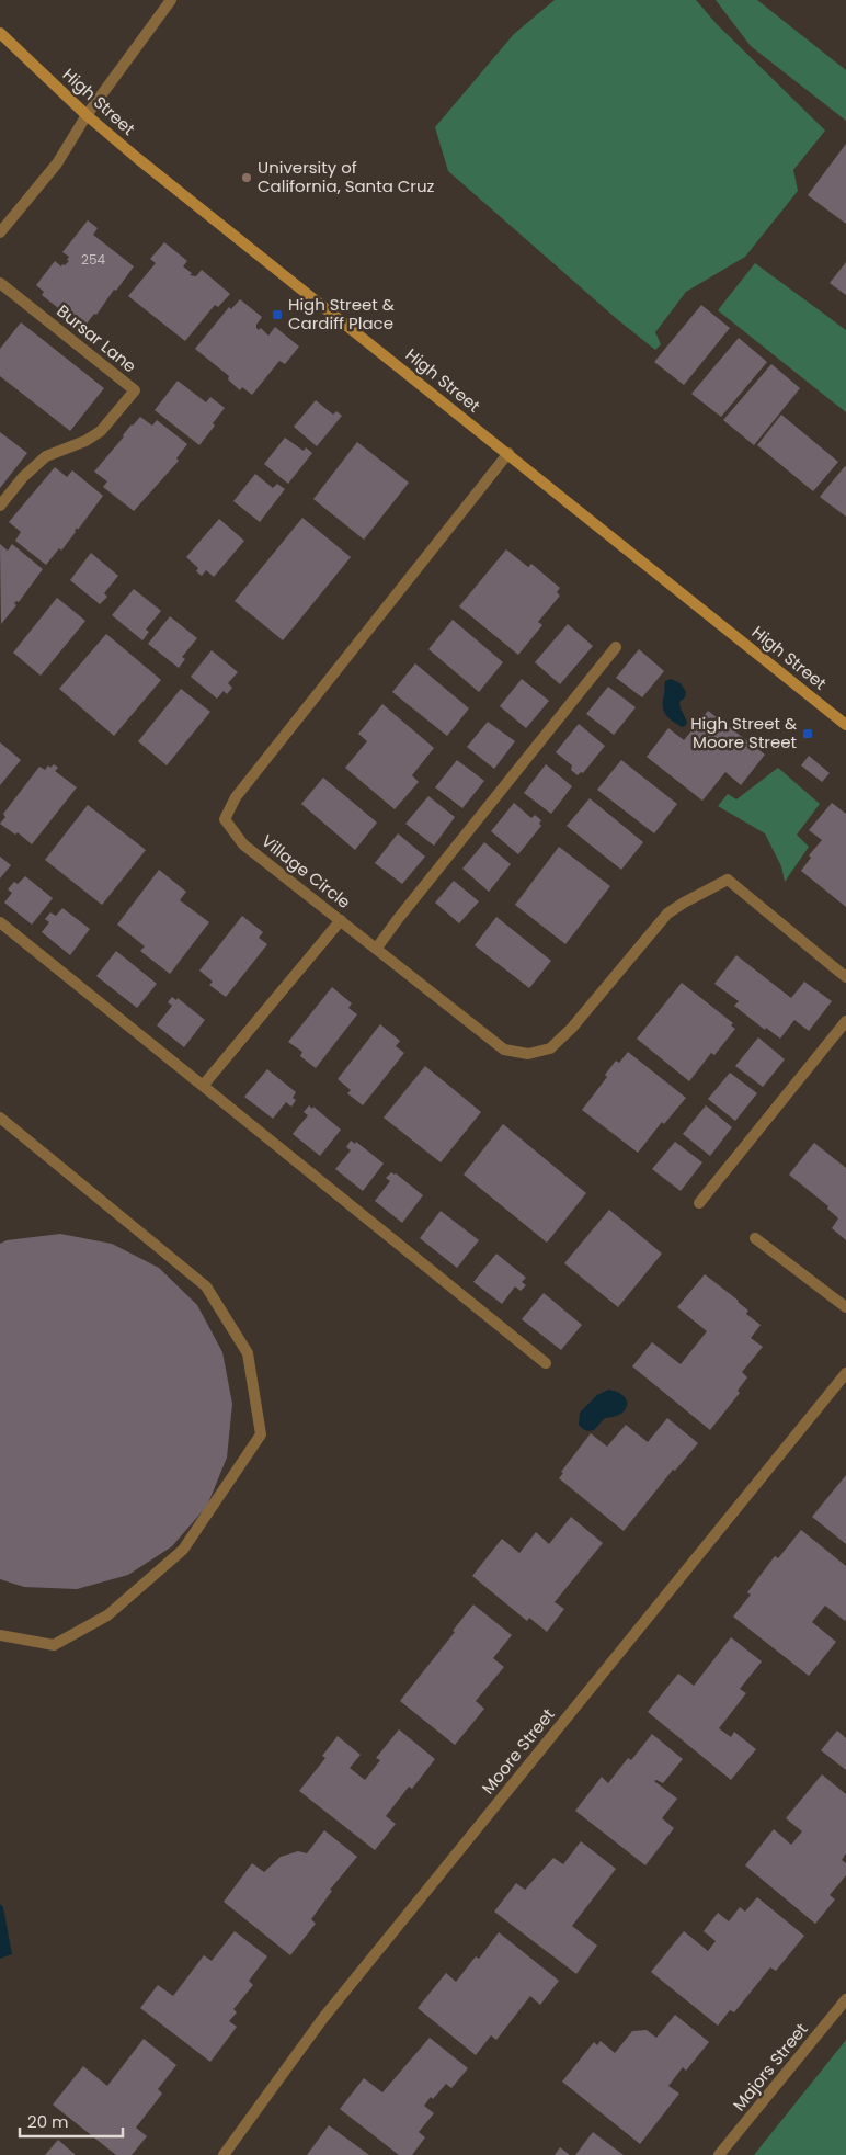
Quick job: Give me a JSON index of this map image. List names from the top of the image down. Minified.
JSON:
{"streets":{"main road":["High Street"],"street":["Bursar Lane","Village Circle","Moore Street","Majors Street"]},"crossings":[["High Street","Village Circle"]],"places":{"other":["University of California, Santa Cruz"],"transit":["High Street & Cardiff Place","High Street & Moore Street"]},"house_numbers":["254"],"scale_bar":"20 m"}
